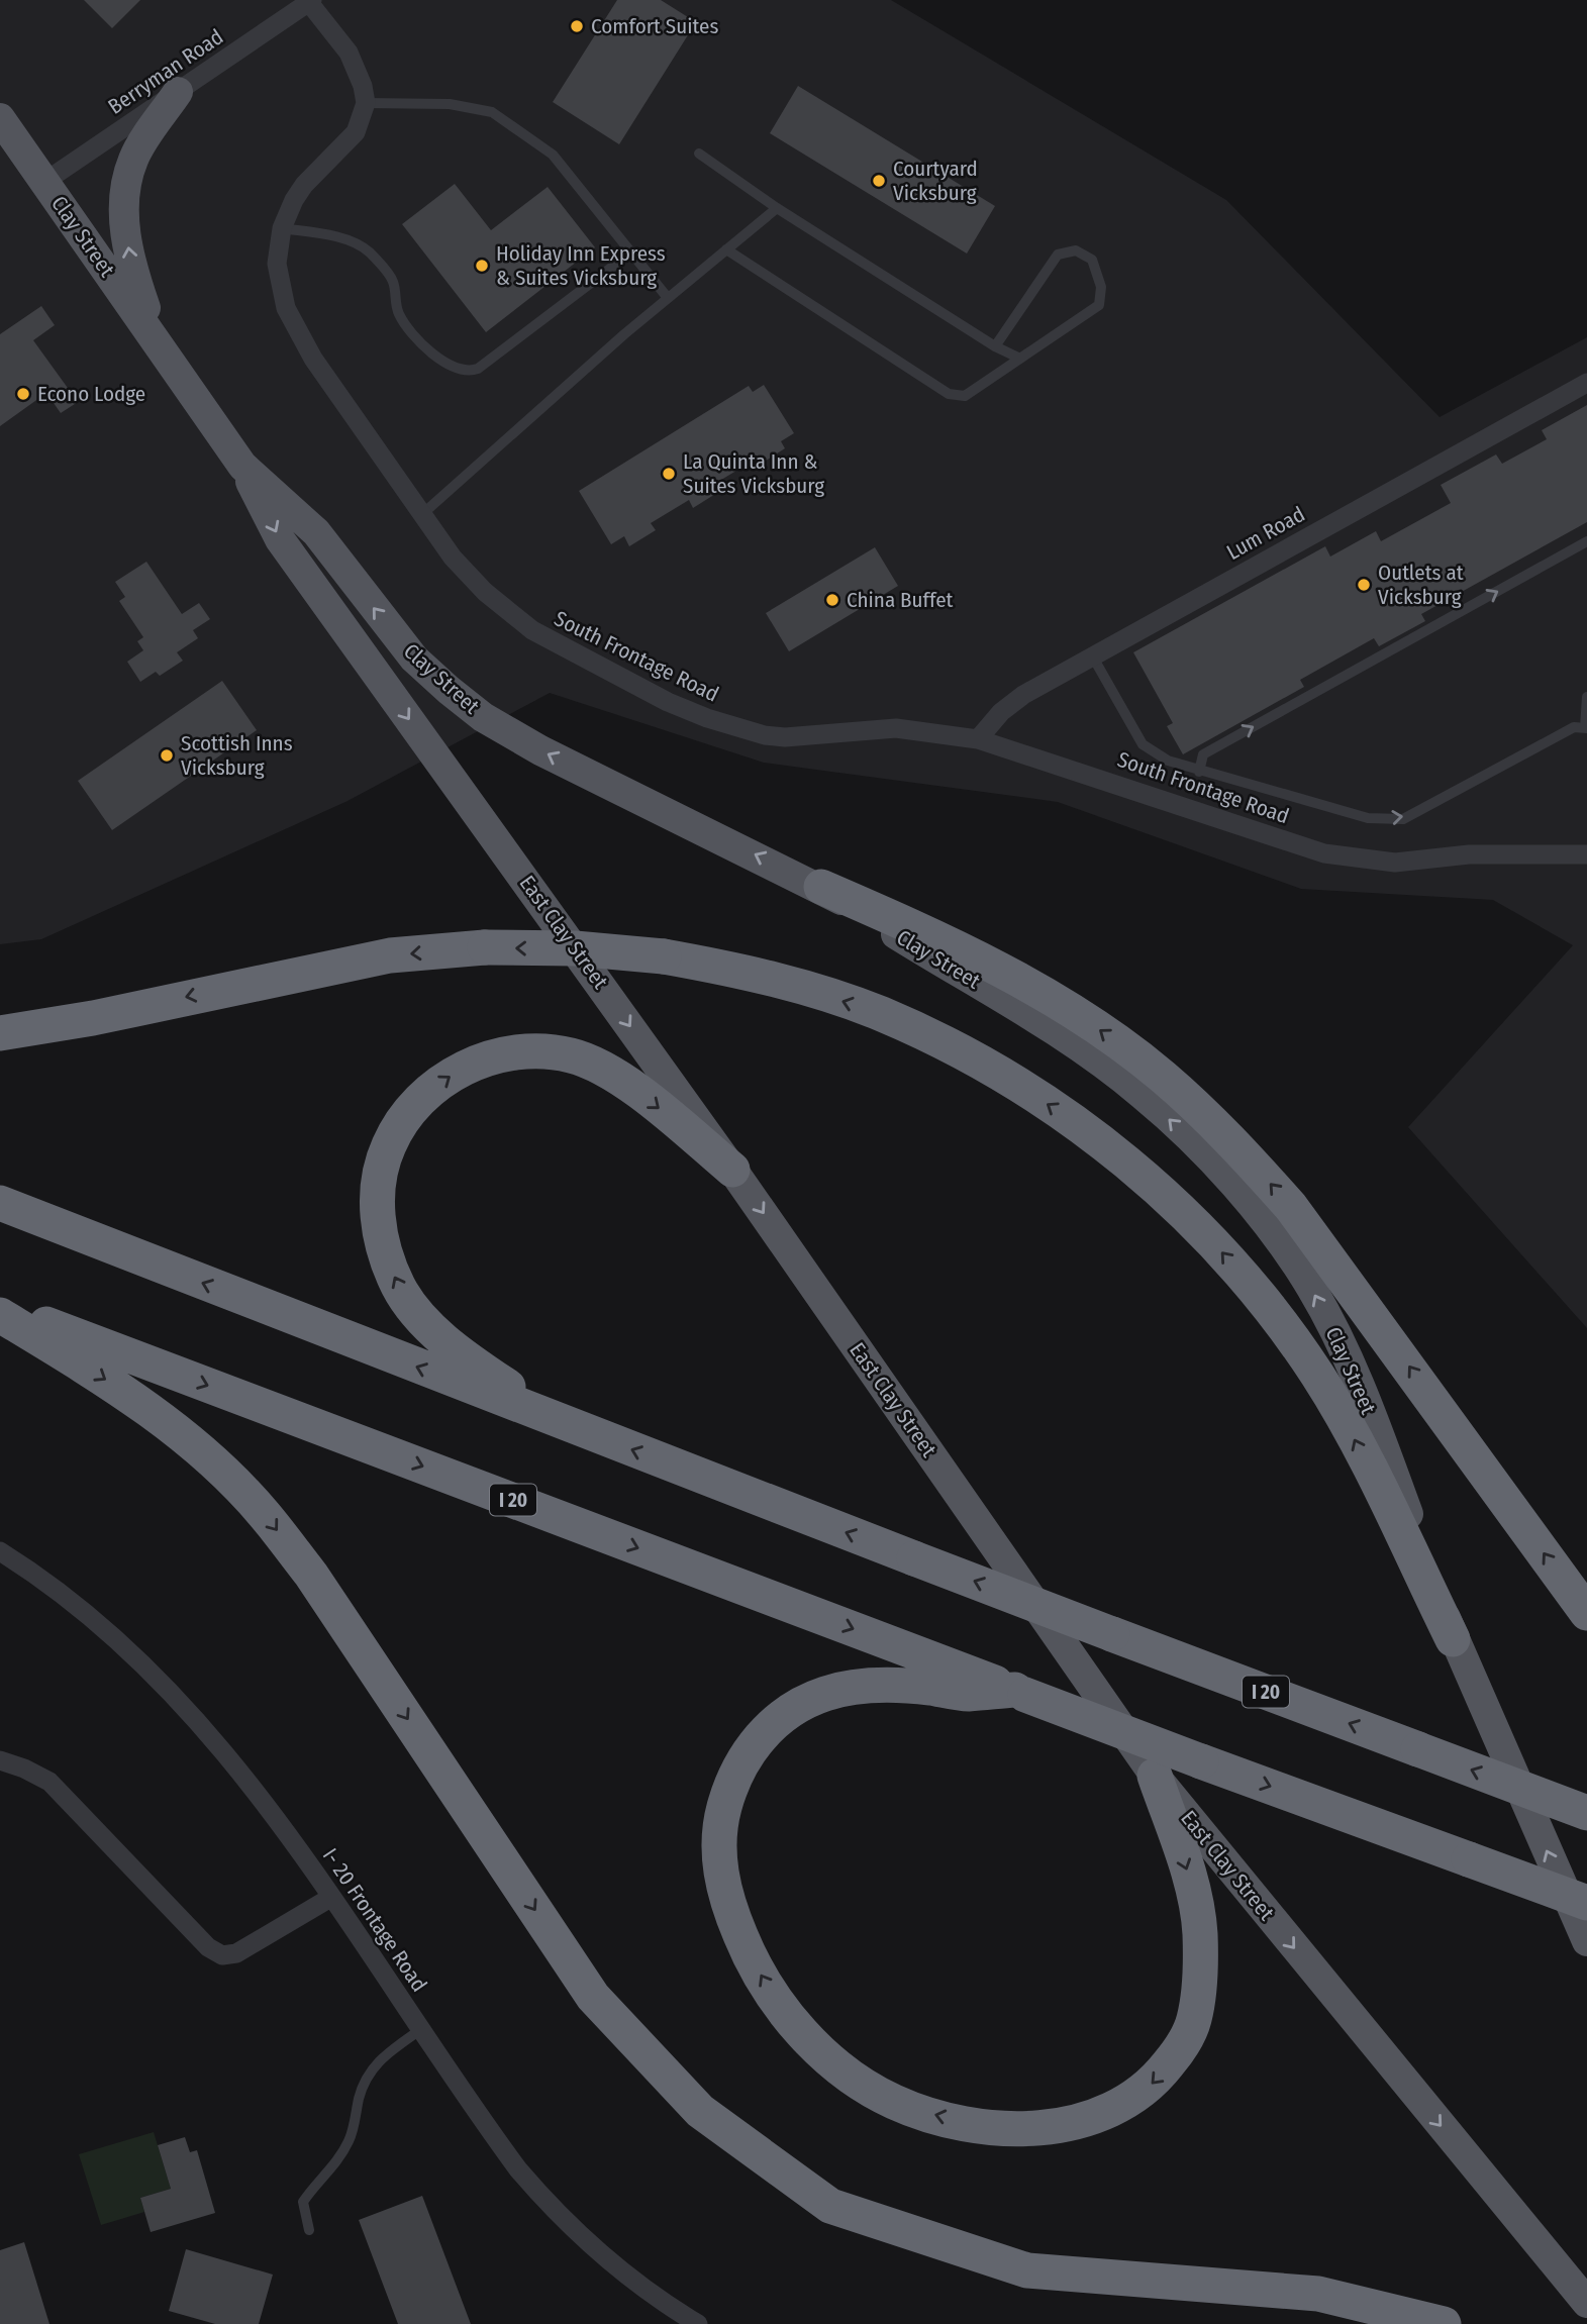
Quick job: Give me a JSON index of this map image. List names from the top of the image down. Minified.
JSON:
{"streets":{"highway":["I 20"],"main road":["Clay Street","East Clay Street"],"street":["Berryman Road","Lum Road","South Frontage Road","I- 20 Frontage Road"]},"crossings":[["Berryman Road","Clay Street"],["Clay Street","East Clay Street"],["Lum Road","South Frontage Road"]],"one_way":["Clay Street","East Clay Street"],"places":["Comfort Suites","Courtyard Vicksburg","Holiday Inn Express & Suites Vicksburg","Econo Lodge","La Quinta Inn & Suites Vicksburg","Outlets at Vicksburg","China Buffet","Scottish Inns Vicksburg"]}
